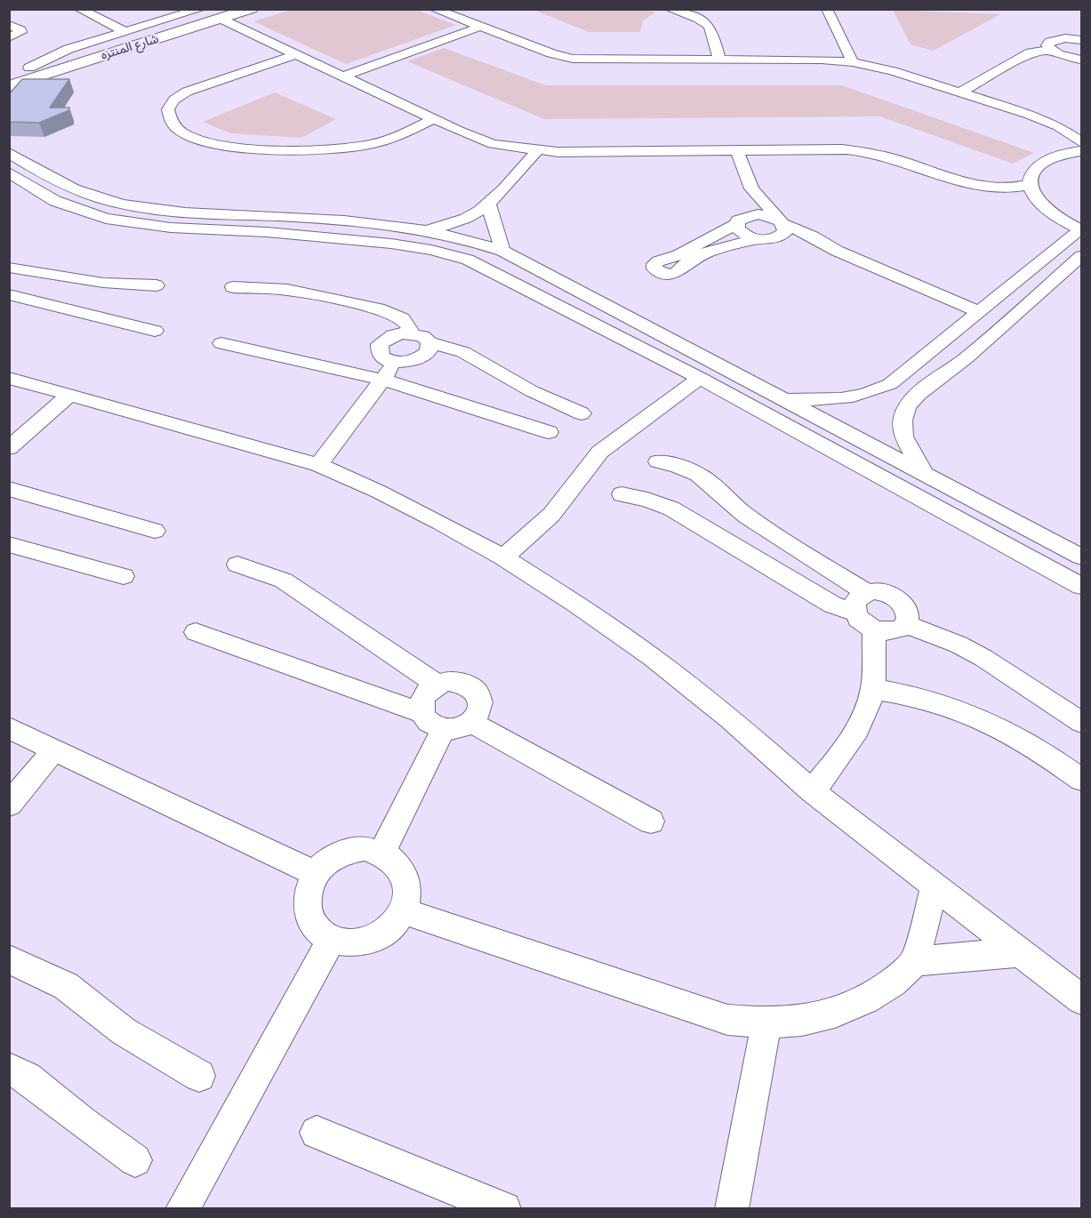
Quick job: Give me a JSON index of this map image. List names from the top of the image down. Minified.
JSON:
{"streets":{"street":["شارع المنتزه"]}}
